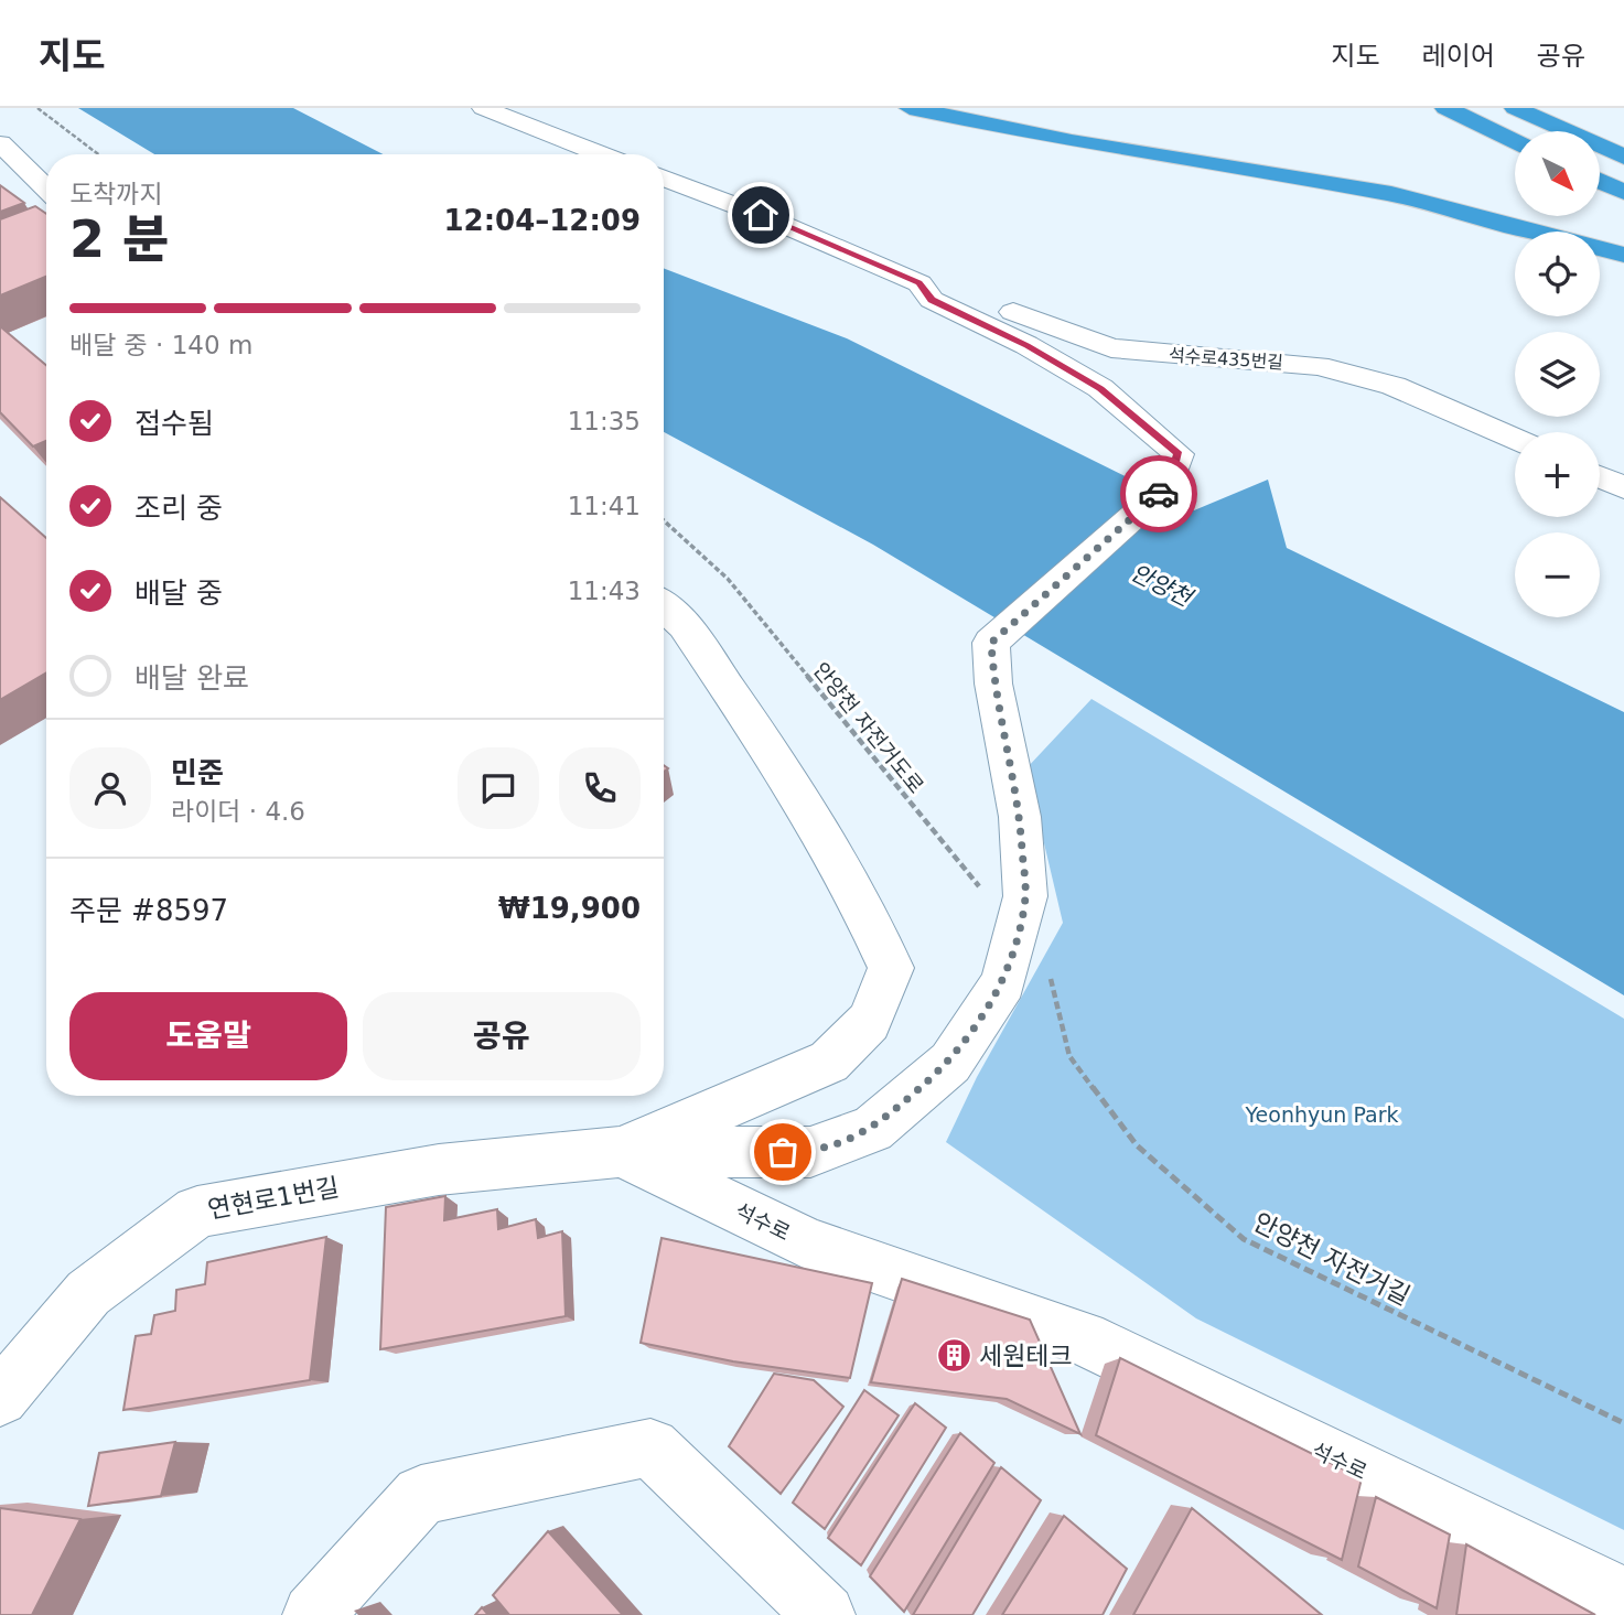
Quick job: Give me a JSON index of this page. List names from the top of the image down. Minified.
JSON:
{"streets":{"street":["석수로435번길","연현로1번길","석수로"],"path":["안양천 자전거도로","안양천 자전거길"]},"crossings":[["석수로435번길","안양천 자전거도로"],["안양천 자전거도로","안양천 자전거길"],["연현로1번길","석수로"]],"water":["안양천"],"parks":["Yeonhyun Park"],"places":{"building":["세원테크"]},"north":"bottom right","page":{"header":"지도","nav":["지도","레이어","공유"],"map_buttons":["+","−"],"heading":["2 분","도착까지","12:04–12:09"],"panel":["민준","라이더 · 4.6","주문 #8597","₩19,900"],"bar":"배달 중 · 140 m","list":[["접수됨","11:35"],["조리 중","11:41"],["배달 중","11:43"],"배달 완료"],"buttons":["도움말","공유"]}}
